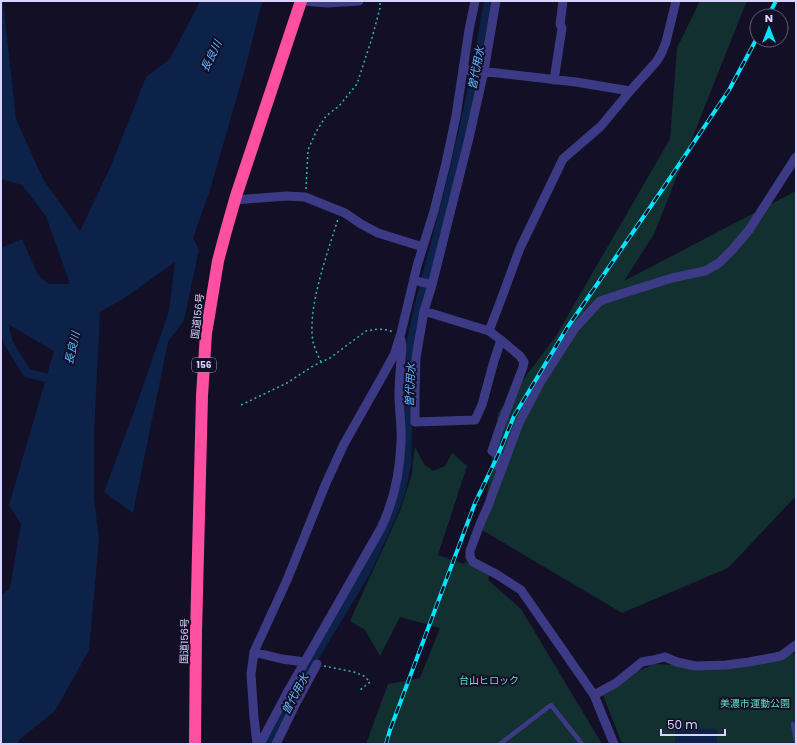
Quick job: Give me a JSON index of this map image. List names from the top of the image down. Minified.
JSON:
{"streets":{"highway":["国道156号","156"]},"water":["長良川","曽代用水"],"parks":["台山ヒロック","美濃市運動公園"],"scale_bar":"50 m","north":"top"}
